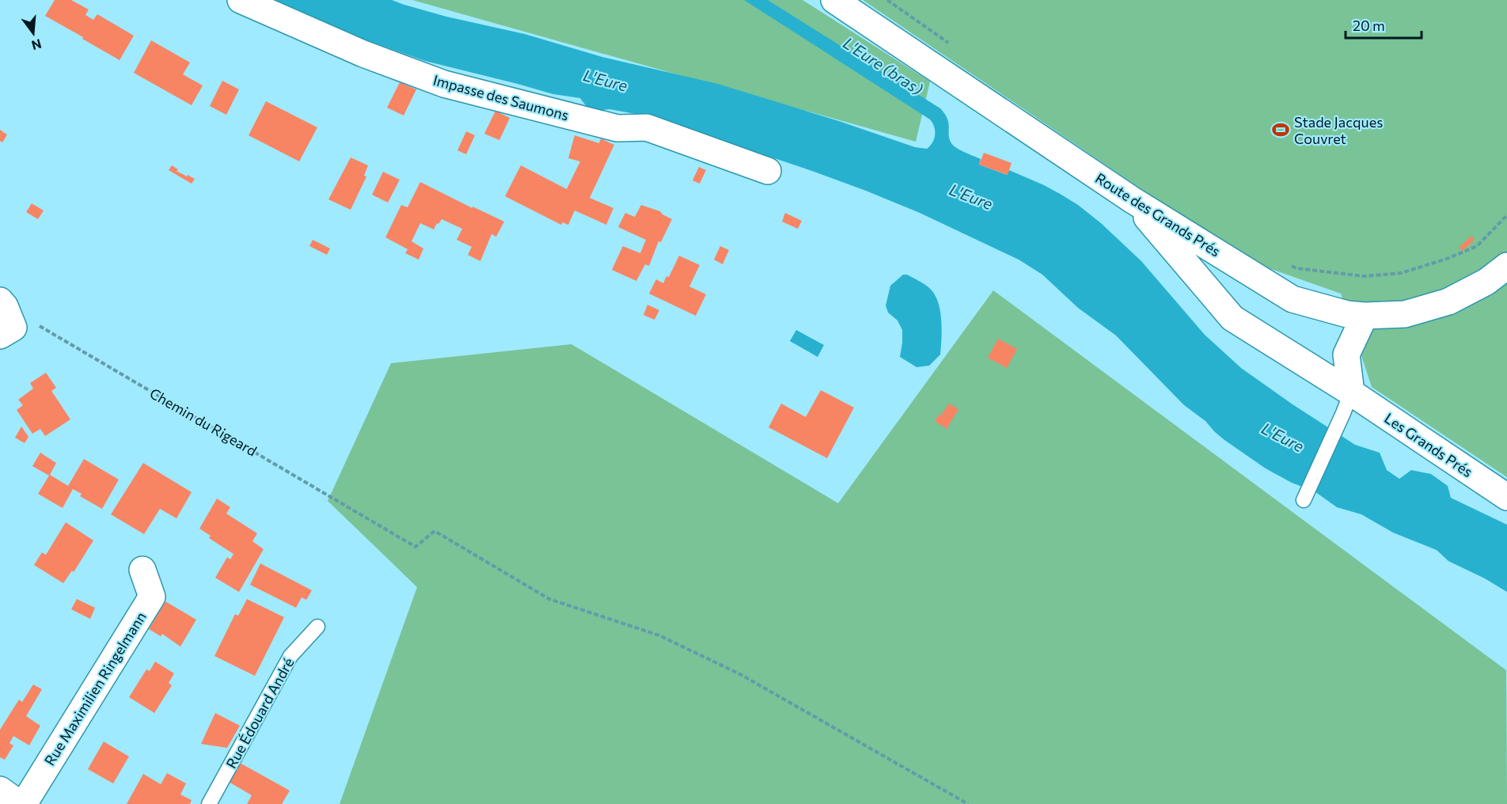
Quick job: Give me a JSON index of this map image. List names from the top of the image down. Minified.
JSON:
{"streets":{"street":["Impasse des Saumons","Route des Grands Prés","Les Grands Prés","Rue Maximilien Ringelmann"],"lane":["Rue Édouard André"],"path":["Chemin du Rigeard"]},"crossings":[["Route des Grands Prés","Les Grands Prés"]],"water":["L'Eure (bras)","L'Eure"],"places":{"sports":["Stade Jacques Couvret"]},"scale_bar":"20 m","north":"bottom"}
